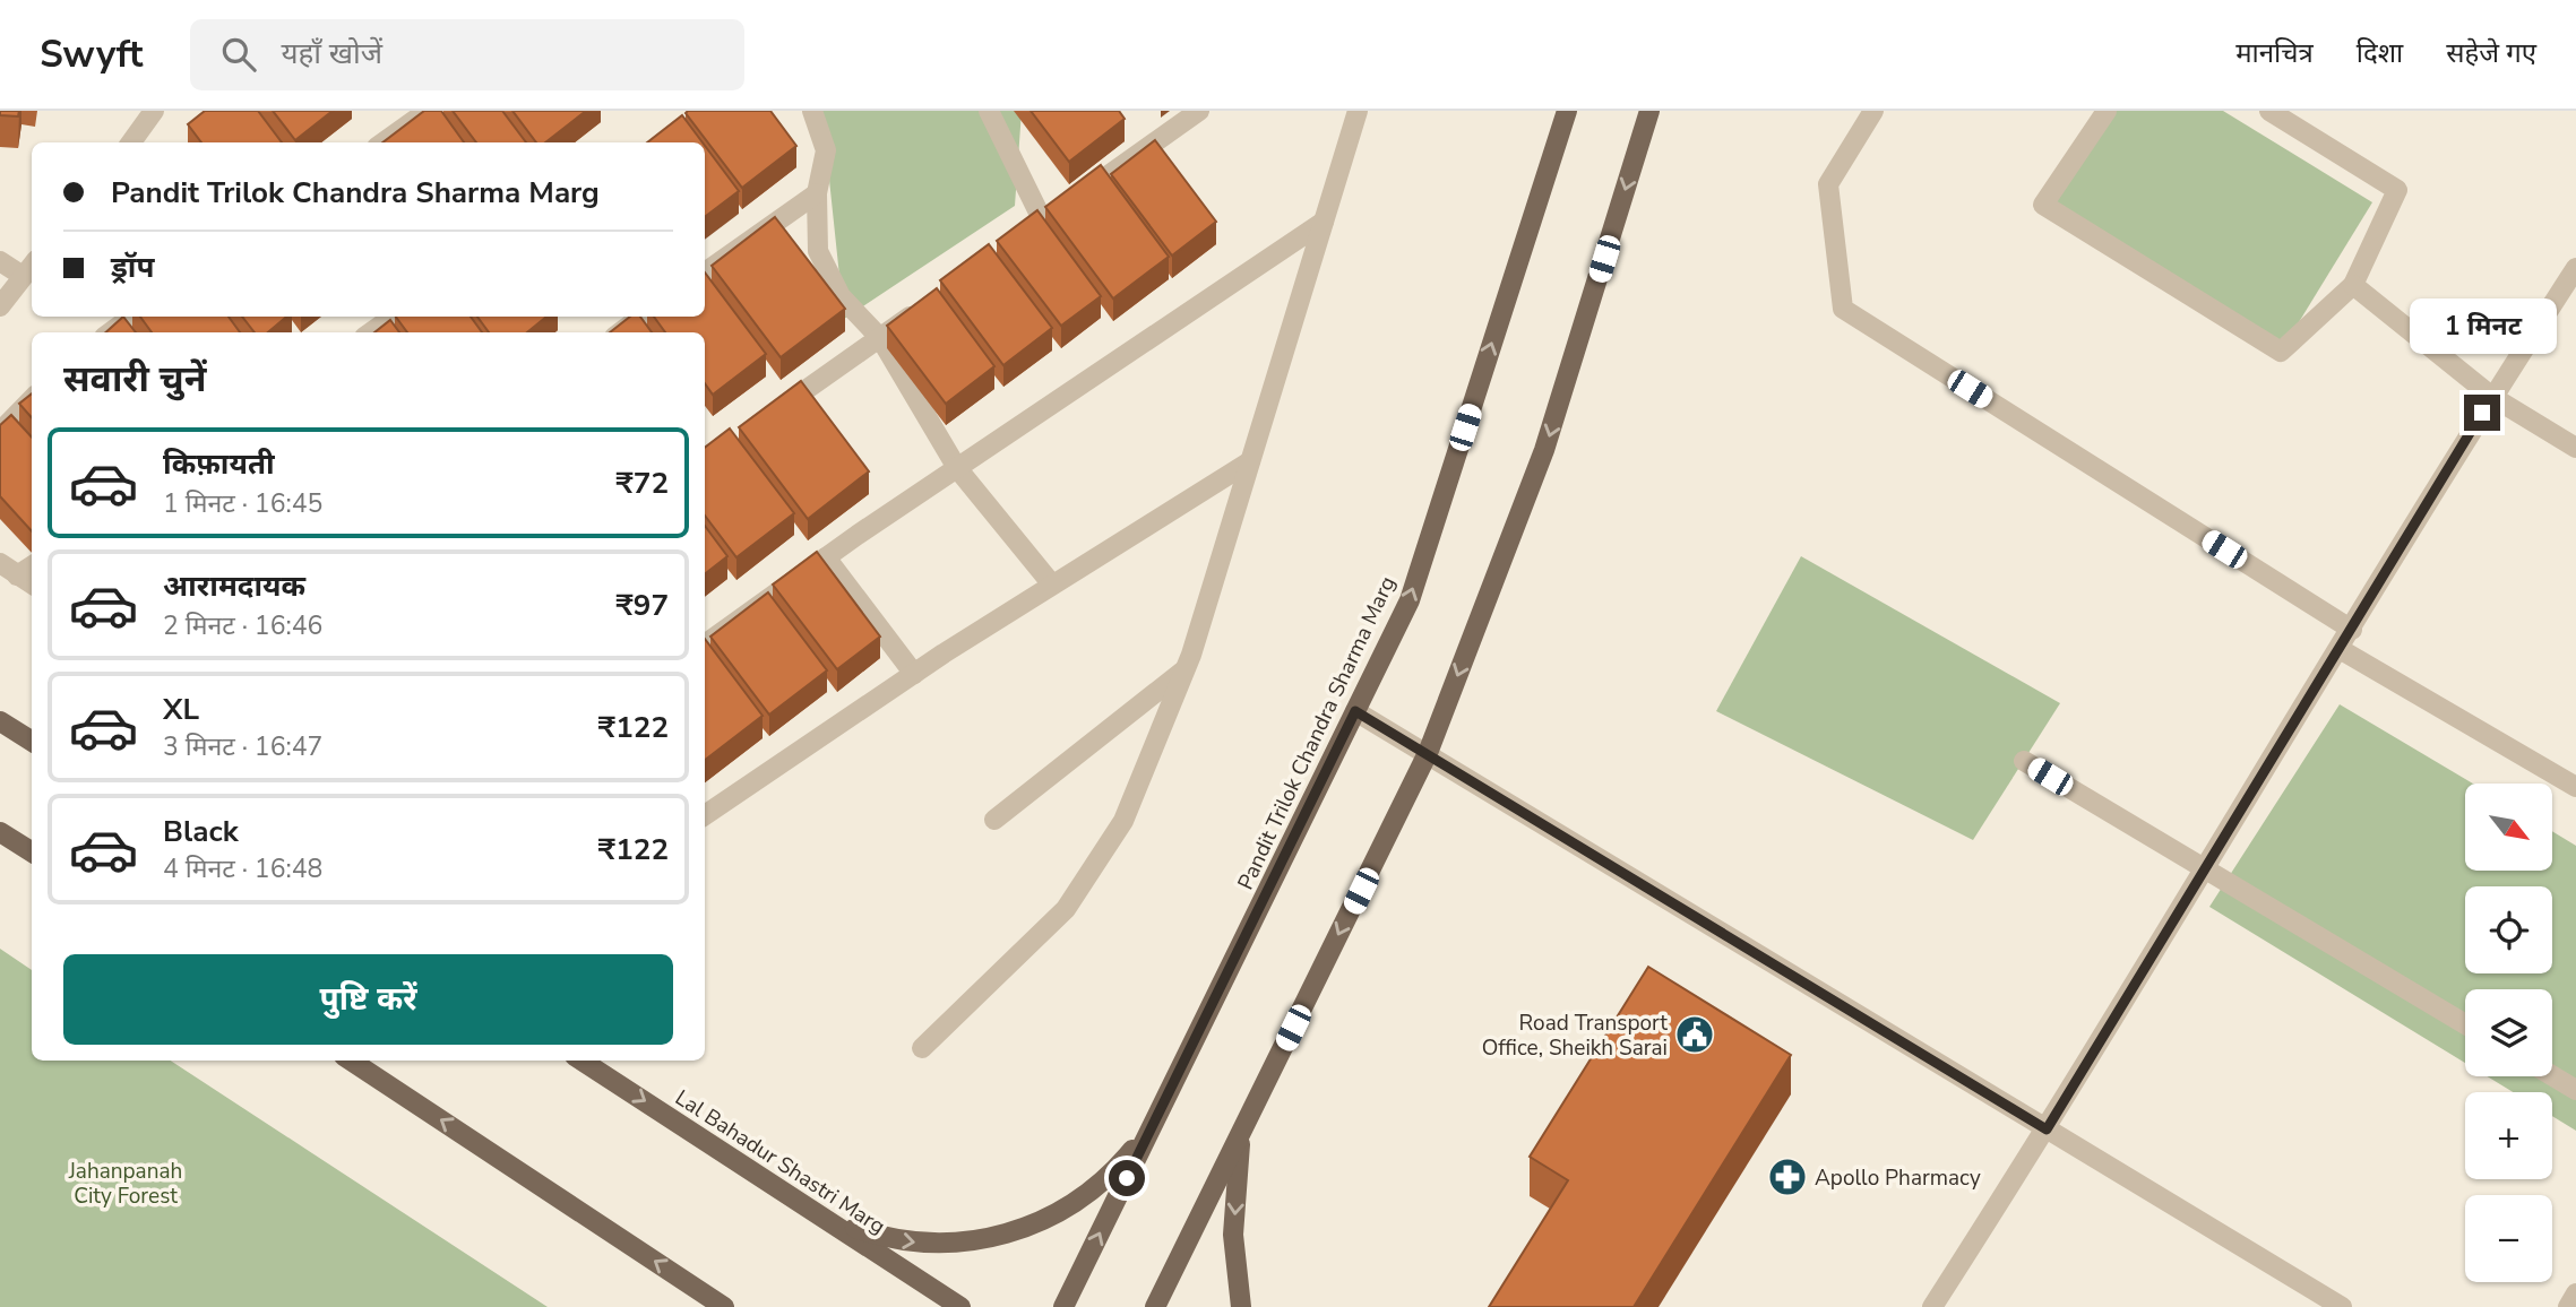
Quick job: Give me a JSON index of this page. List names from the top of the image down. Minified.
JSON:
{"streets":{"main road":["Pandit Trilok Chandra Sharma Marg","Lal Bahadur Shastri Marg"]},"parks":["Jahanpanah City Forest"],"places":{"public building":["Road Transport Office, Sheikh Sarai"],"pharmacy":["Apollo Pharmacy"]},"north":"bottom right","page":{"header":"Swyft","search":"यहाँ खोजें","nav":["मानचित्र","दिशा","सहेजे गए"],"banner":["Pandit Trilok Chandra Sharma Marg","ड्रॉप"],"bubble":"1 मिनट","heading":"सवारी चुनें","list":[{"name":"किफ़ायती","note":"1 मिनट · 16:45","value":"₹72"},{"name":"आरामदायक","note":"2 मिनट · 16:46","value":"₹97"},{"name":"XL","note":"3 मिनट · 16:47","value":"₹122"},{"name":"Black","note":"4 मिनट · 16:48","value":"₹122"}],"map_buttons":["+","−"],"buttons":"पुष्टि करें"}}
